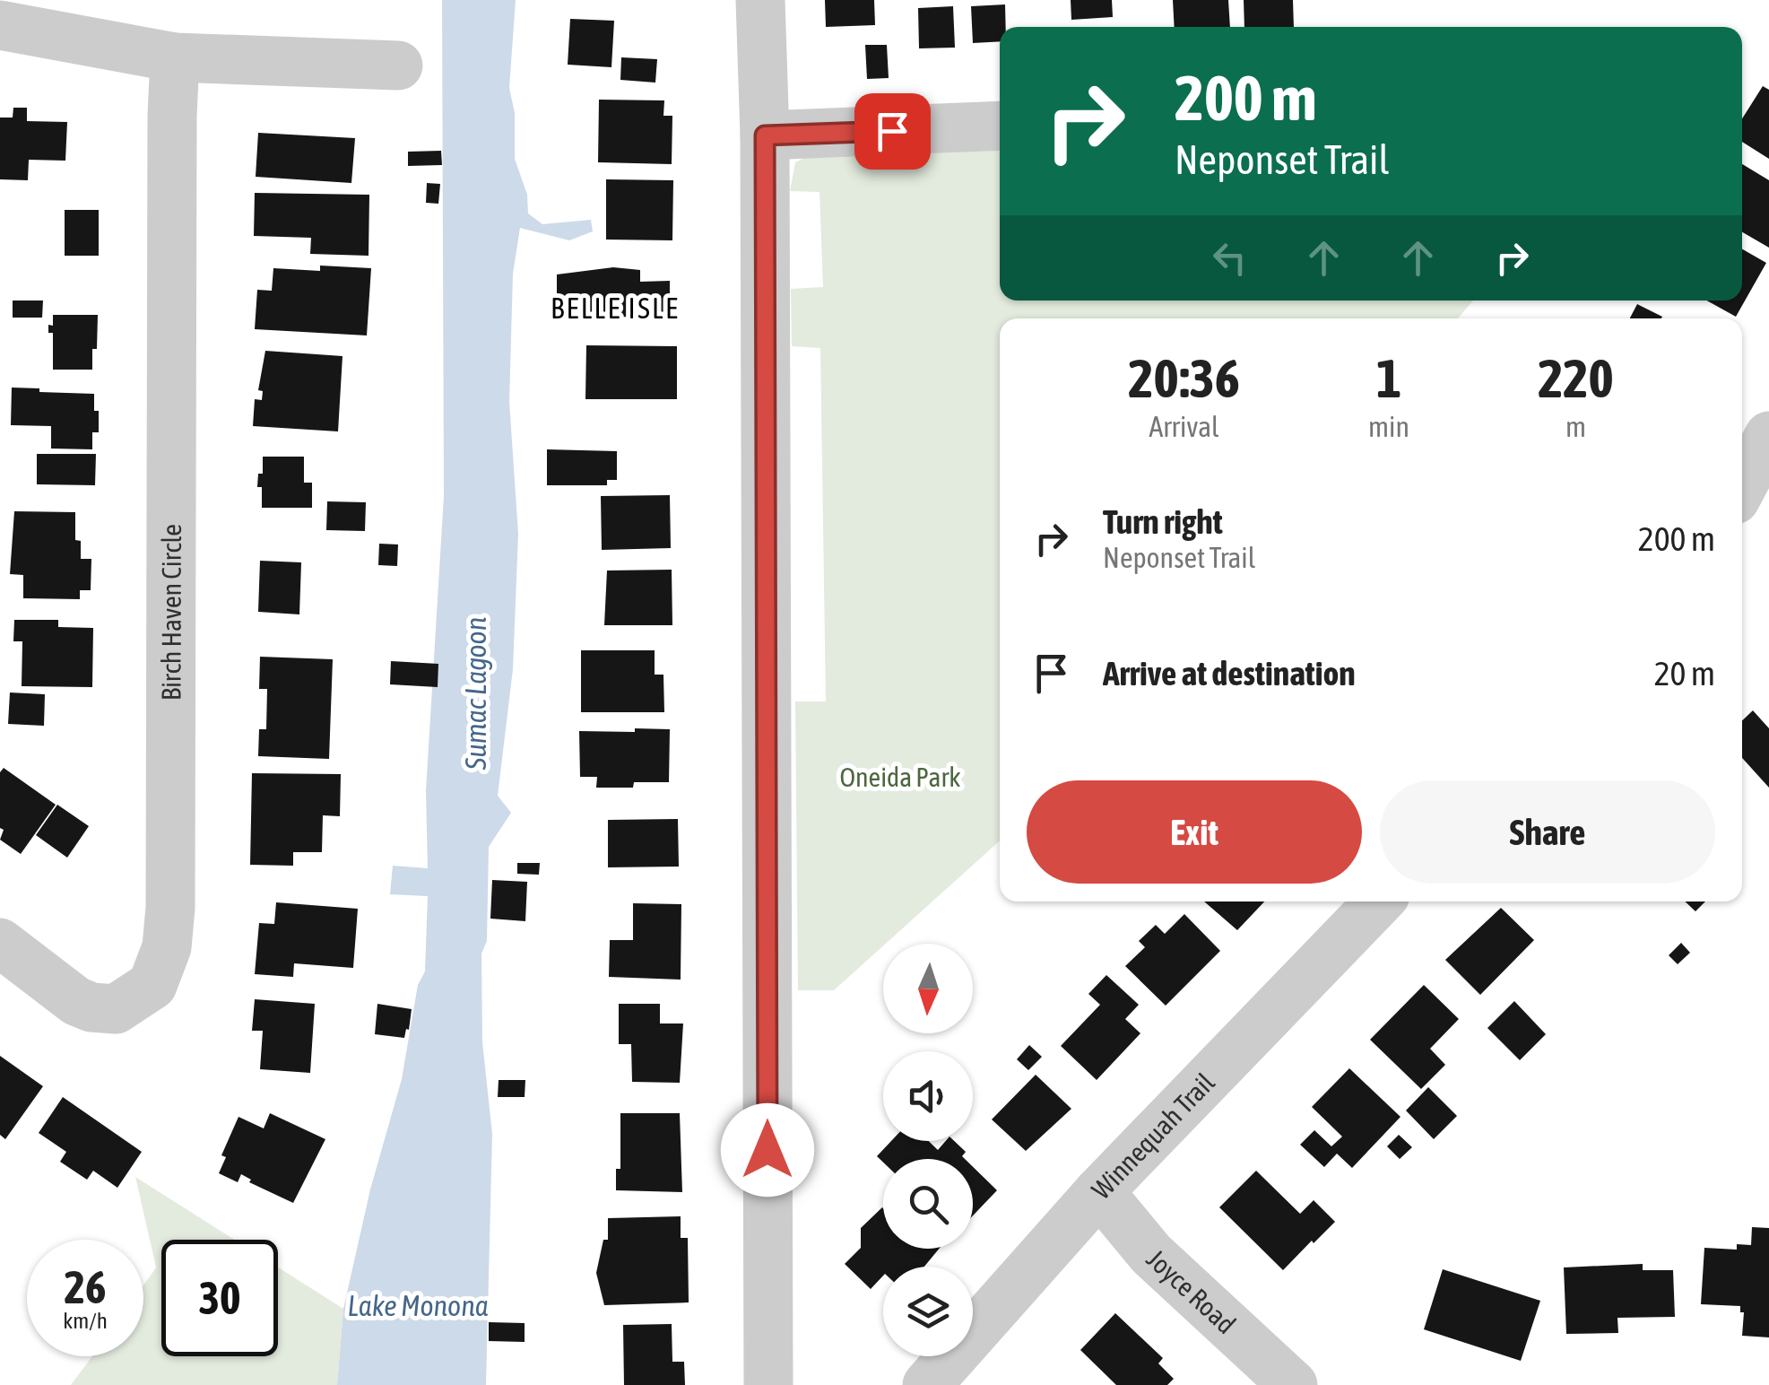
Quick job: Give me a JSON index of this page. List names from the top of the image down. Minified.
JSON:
{"streets":{"street":["Birch Haven Circle","Winnequah Trail","Joyce Road"]},"crossings":[["Winnequah Trail","Joyce Road"]],"districts":["BELLE ISLE"],"water":["Sumac Lagoon","Lake Monona"],"parks":["Oneida Park"],"north":"bottom","page":{"turn":["200 m","Neponset Trail"],"eta":["20:36","Arrival","1","min","220","m"],"list":[{"name":"Turn right","note":"Neponset Trail","value":"200 m"},{"name":"Arrive at destination","value":"20 m"}],"buttons":["Exit","Share"],"speed":"26 km/h","limit":"30"}}
